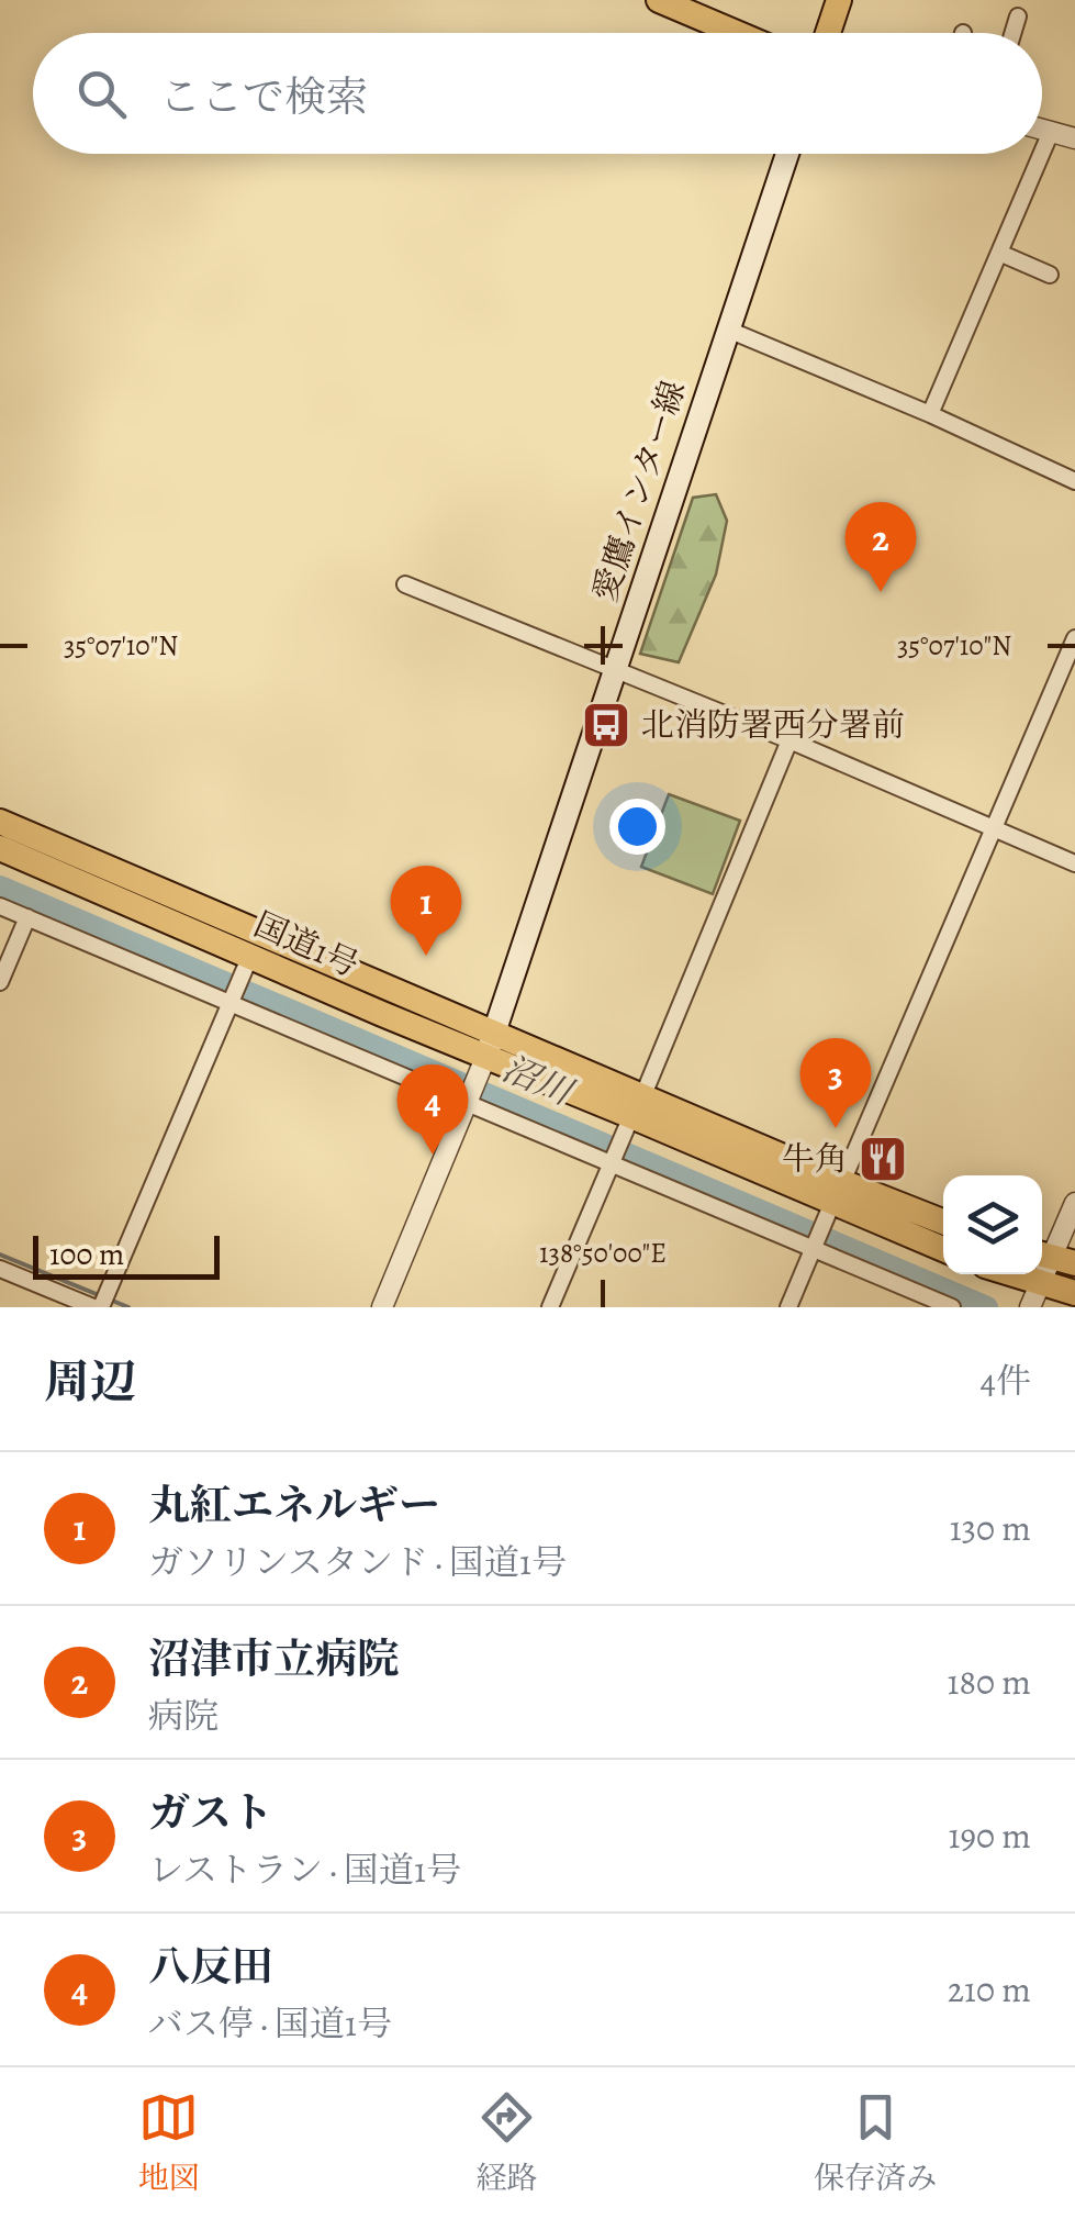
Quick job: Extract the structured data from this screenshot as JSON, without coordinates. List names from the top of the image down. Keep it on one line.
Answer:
{"streets":{"main road":["愛鷹インター線","国道1号"]},"crossings":[["愛鷹インター線","国道1号"]],"water":["沼川"],"places":{"bus stop":["北消防署西分署前"],"restaurant":["牛角"]},"scale_bar":"100 m","page":{"search":"ここで検索","pins":["2","1","3","4"],"scale":"100 m","heading":["周辺","4件"],"list":[{"mark":"1","name":"丸紅エネルギー","note":"ガソリンスタンド · 国道1号","value":"130 m"},{"mark":"2","name":"沼津市立病院","note":"病院","value":"180 m"},{"mark":"3","name":"ガスト","note":"レストラン · 国道1号","value":"190 m"},{"mark":"4","name":"八反田","note":"バス停 · 国道1号","value":"210 m"}],"nav":["地図","経路","保存済み"]},"coordinates":["35°07'10\"N","138°50'00\"E"]}
